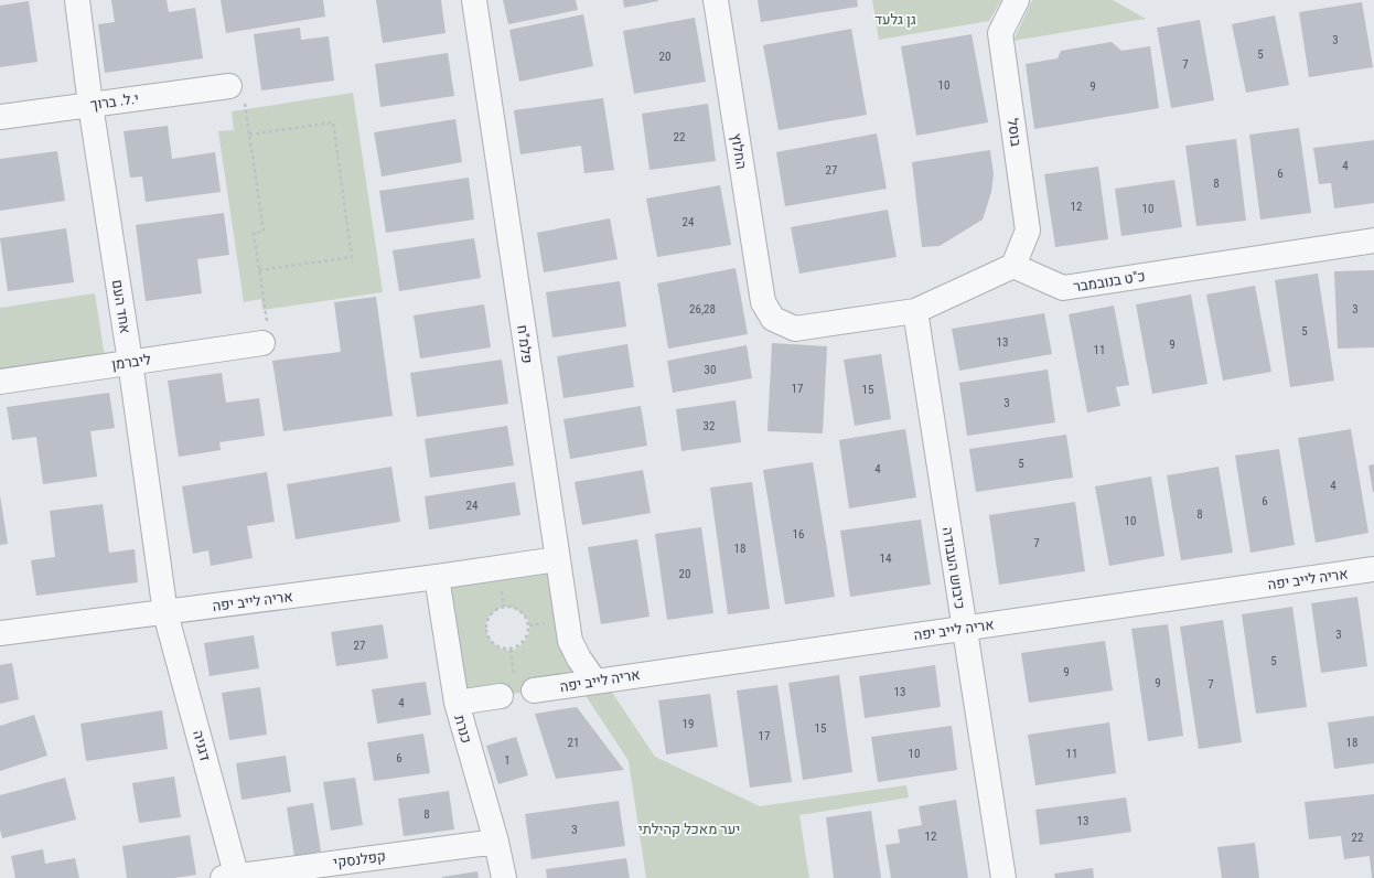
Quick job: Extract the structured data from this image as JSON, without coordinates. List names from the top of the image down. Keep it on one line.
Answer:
{"streets":{"street":["י.ל. ברוך","בוסל","החלוץ","כ\"ט בנובמבר","אחד העם","פלמ\"ח","ליברמן","כיבוש העבודה","אריה לייב יפה","כנרת","דגניה","קפלנסקי"]},"crossings":[["י.ל. ברוך","אחד העם"],["בוסל","כ\"ט בנובמבר"],["החלוץ","כיבוש העבודה"],["אחד העם","ליברמן"],["אחד העם","אריה לייב יפה"],["אחד העם","דגניה"],["פלמ\"ח","אריה לייב יפה"],["כיבוש העבודה","אריה לייב יפה"],["אריה לייב יפה","כנרת"],["אריה לייב יפה","דגניה"],["כנרת","קפלנסקי"],["דגניה","קפלנסקי"]],"parks":["גן גלעד","יער מאכל קהילתי"],"house_numbers":["3","5","20","7","10","9","22","4","27","6","8","12","10","24","26,28","3","5","13","9","11","30","17","15","3","32","5","4","4","6","24","8","10","16","7","18","14","20","3","27","5","9","9","7","13","4","19","15","17","21","18","10","11","6","1","8","13","3","12","22"]}
